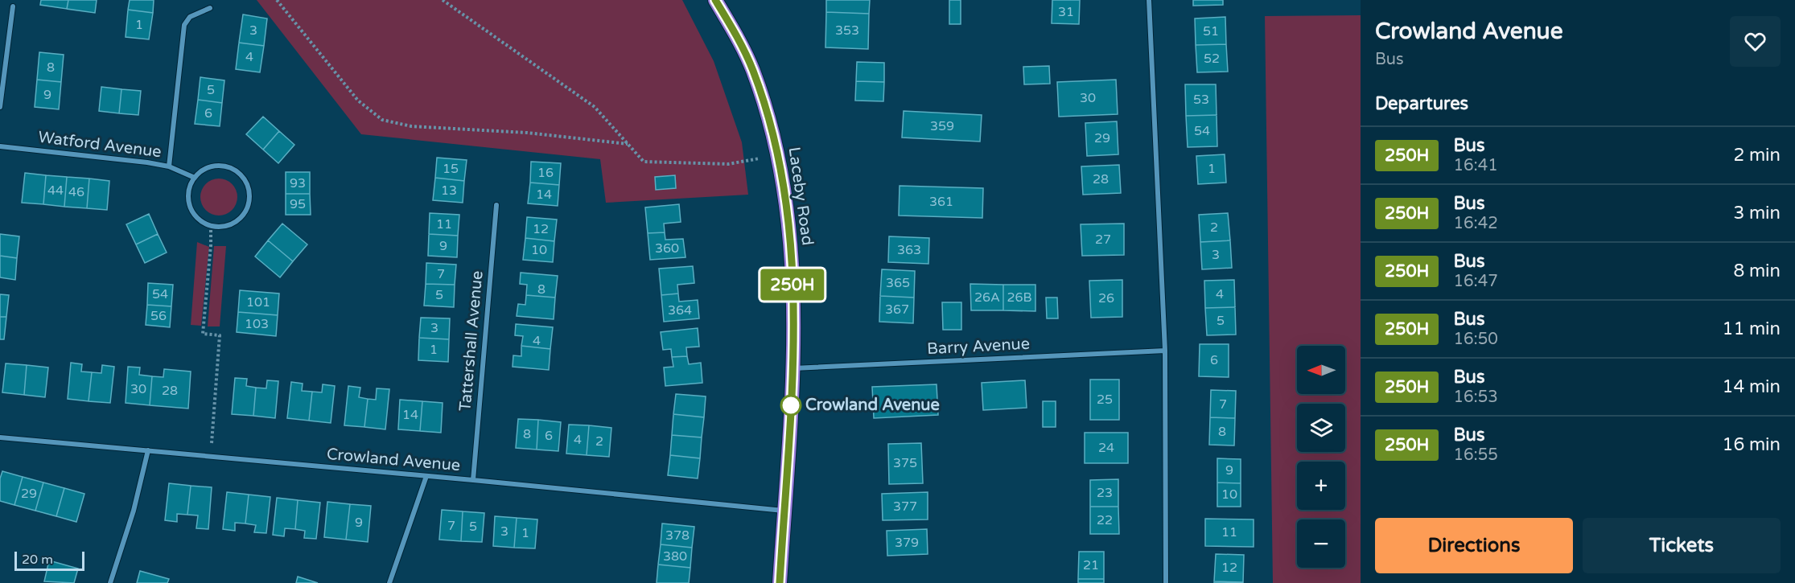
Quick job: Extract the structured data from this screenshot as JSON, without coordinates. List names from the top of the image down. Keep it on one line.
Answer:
{"streets":{"highway":["Laceby Road"],"street":["Watford Avenue","Tattershall Avenue","Barry Avenue","Crowland Avenue"]},"crossings":[["Laceby Road","Barry Avenue"],["Laceby Road","Crowland Avenue"],["Tattershall Avenue","Crowland Avenue"]],"places":["Crowland Avenue"],"lines":["bus line 250H"],"house_numbers":["31","1","3","353","51","4","52","8","5","9","30","53","6","359","54","29","15","1","16","28","93","44","13","46","14","361","95","11","2","12","27","9","360","10","363","3","7","365","8","54","4","5","26A","26B","26","101","367","364","56","5","103","3","4","1","6","30","28","25","7","14","8","8","6","4","2","24","375","9","23","29","10","377","22","9","7","5","3","11","1","378","379","380","21","12"],"scale_bar":"20 m","north":"left","page":{"on_map":"250H","heading":[["Crowland Avenue","Bus"],"Departures"],"list":[{"mark":"250H","name":"Bus","note":"16:41","value":"2 min"},{"mark":"250H","name":"Bus","note":"16:42","value":"3 min"},{"mark":"250H","name":"Bus","note":"16:47","value":"8 min"},{"mark":"250H","name":"Bus","note":"16:50","value":"11 min"},{"mark":"250H","name":"Bus","note":"16:53","value":"14 min"},{"mark":"250H","name":"Bus","note":"16:55","value":"16 min"}],"map_buttons":["+","−"],"buttons":["Directions","Tickets"],"scale":"20 m"}}
